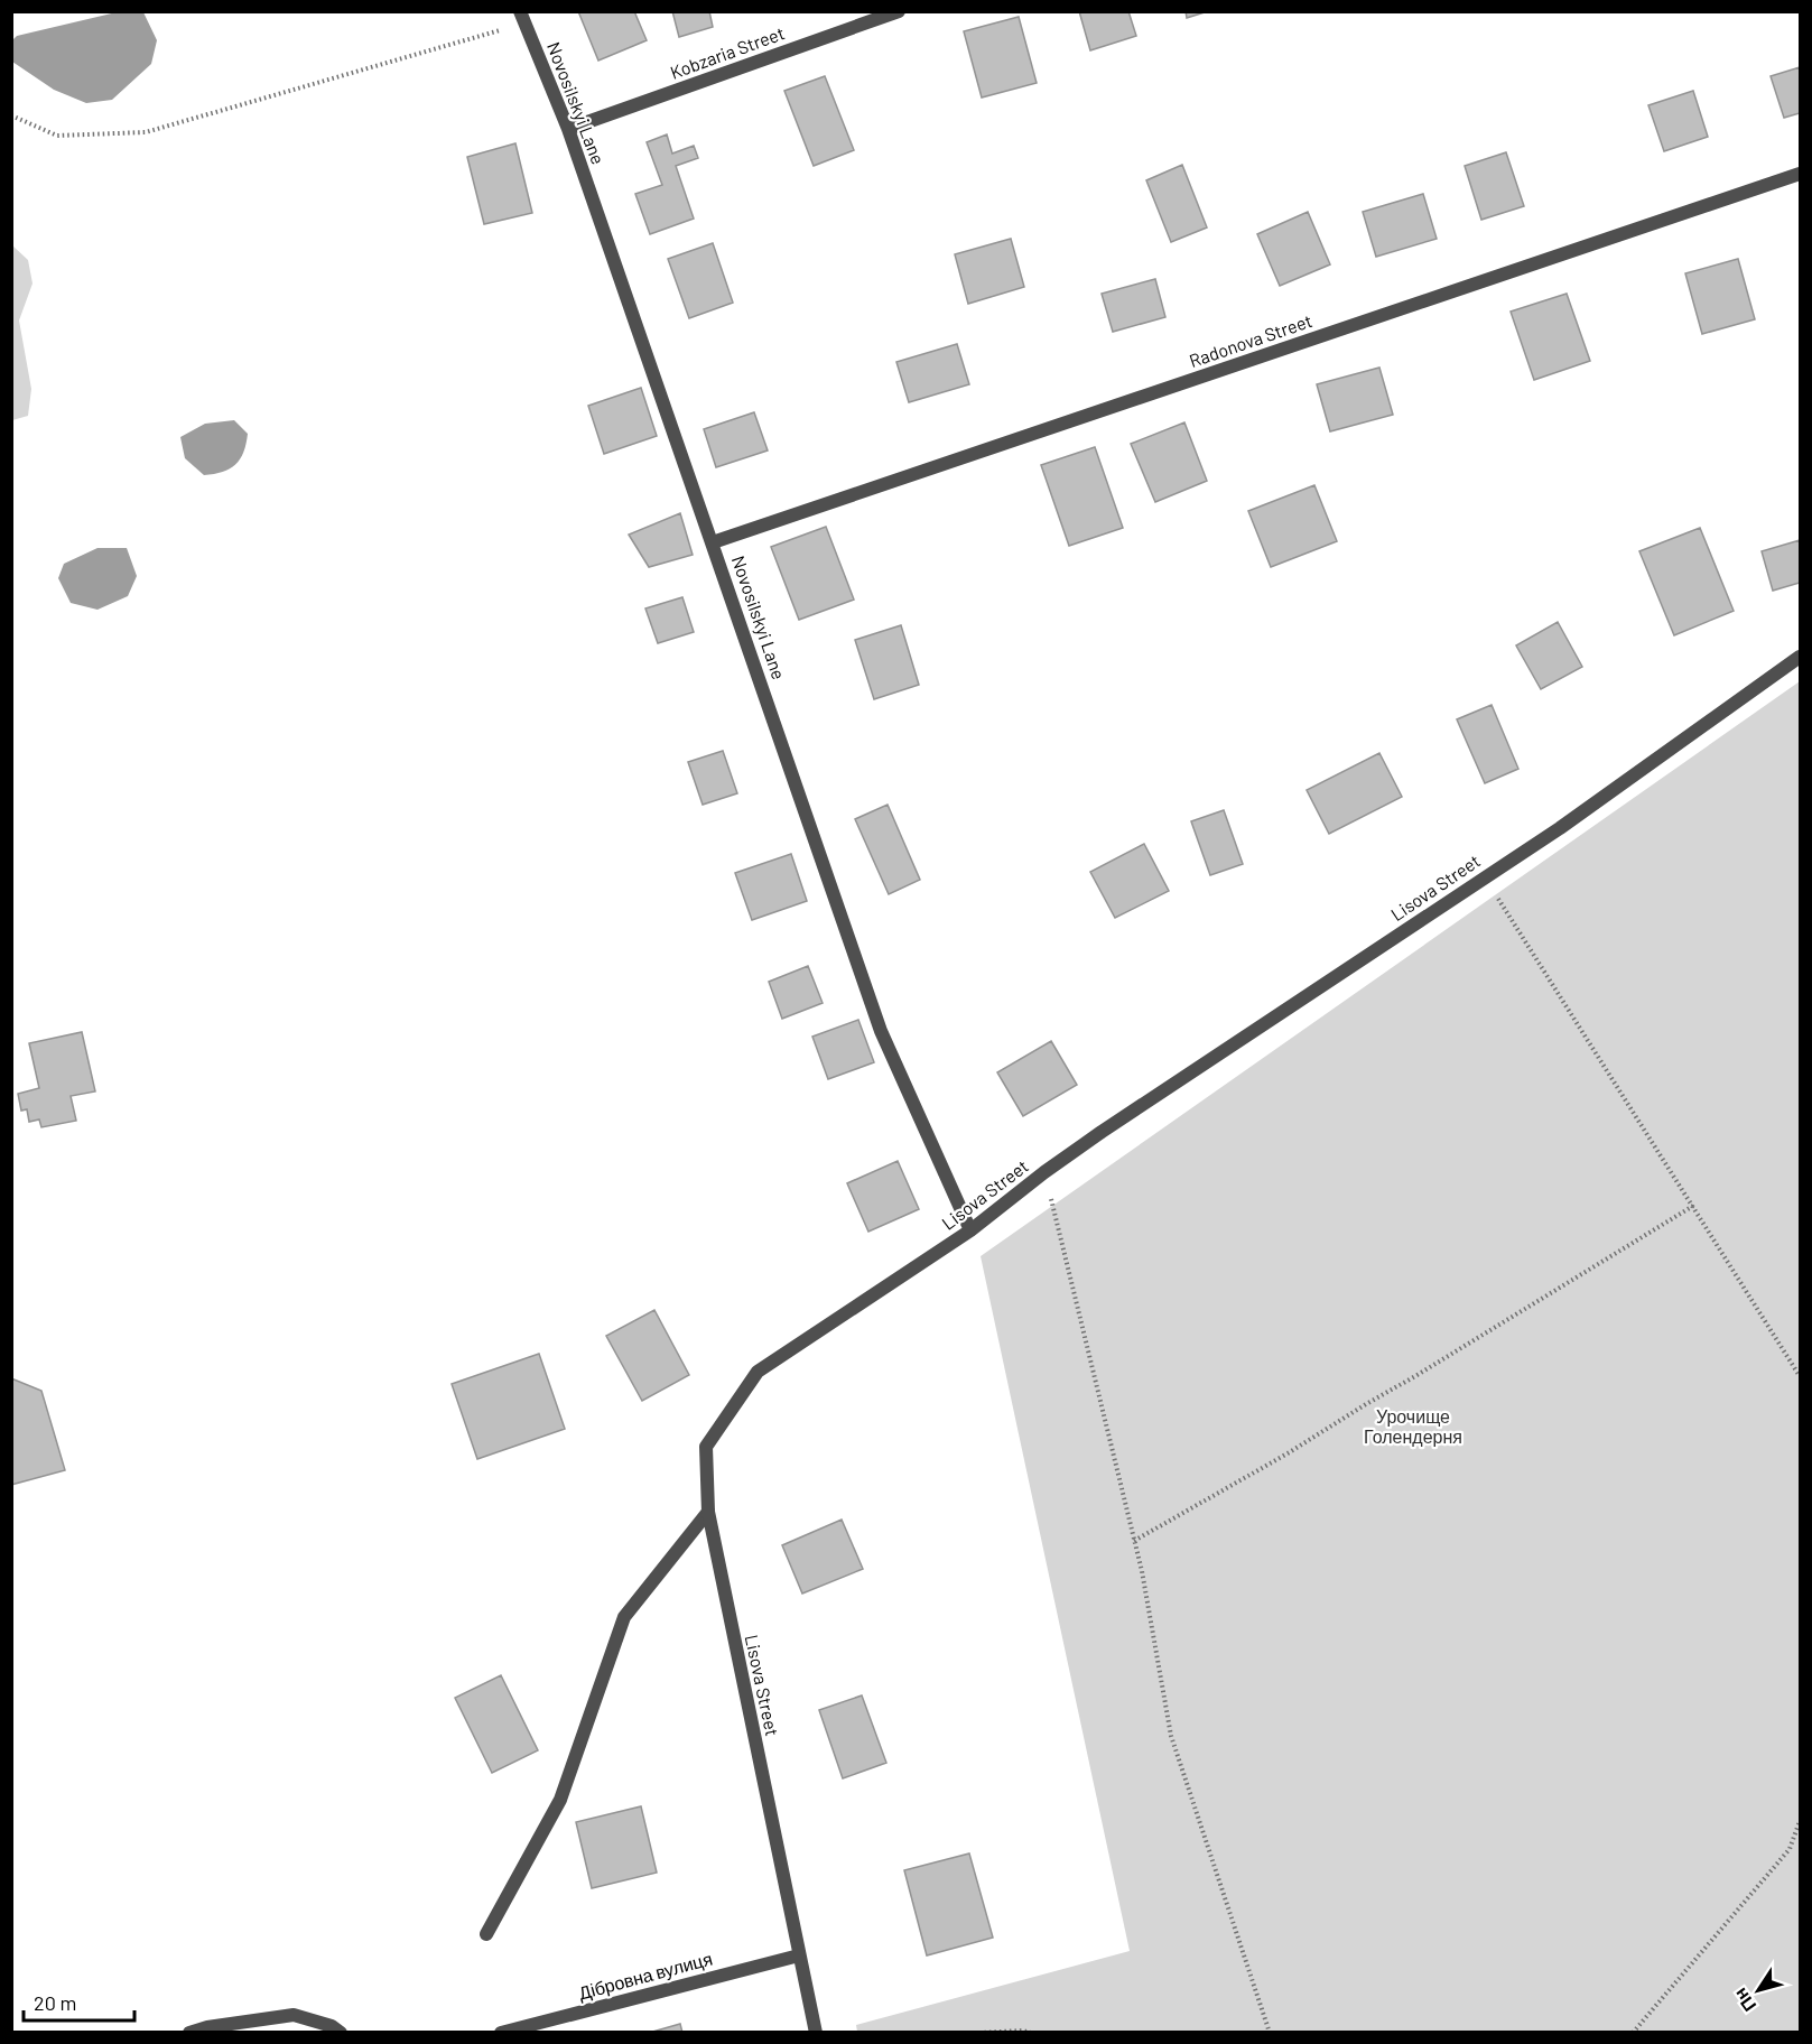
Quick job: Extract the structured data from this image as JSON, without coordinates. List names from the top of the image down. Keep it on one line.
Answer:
{"streets":{"street":["Kobzaria Street","Novosilskyi Lane","Radonova Street","Lisova Street","Дібровна вулиця"]},"crossings":[["Kobzaria Street","Novosilskyi Lane"],["Novosilskyi Lane","Radonova Street"],["Novosilskyi Lane","Lisova Street"],["Lisova Street","Дібровна вулиця"]],"parks":["Урочище Голендерня"],"scale_bar":"20 m","north":"bottom left"}
